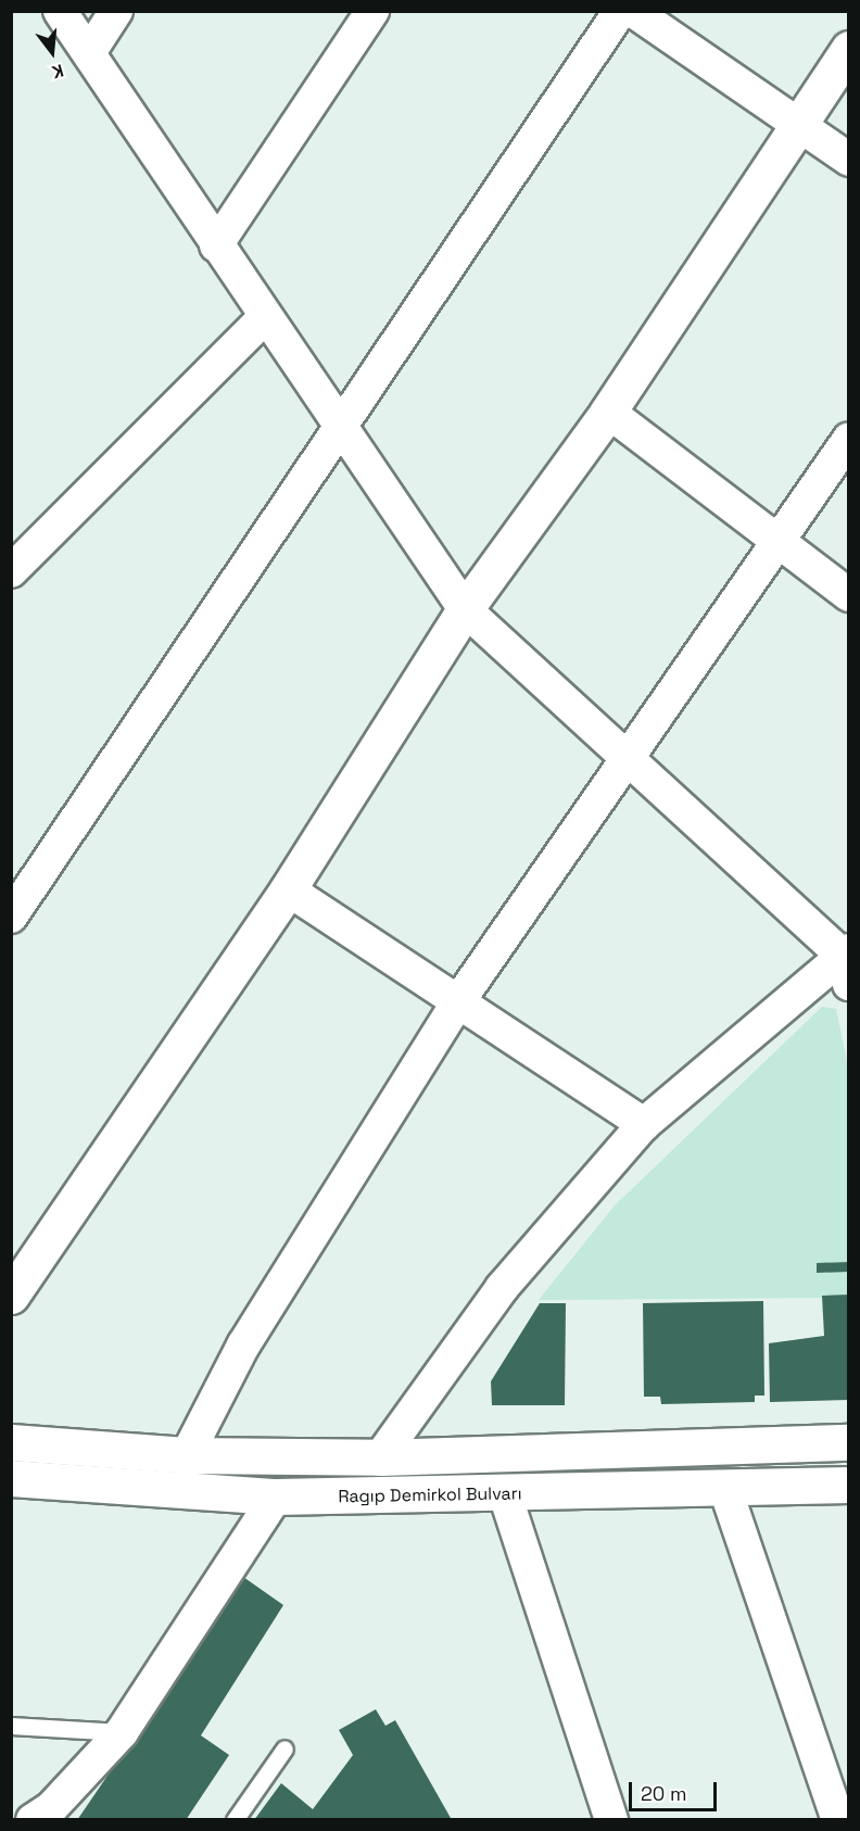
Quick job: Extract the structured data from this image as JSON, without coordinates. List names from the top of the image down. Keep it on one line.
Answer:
{"streets":{"main road":["Ragıp Demirkol Bulvarı"]},"scale_bar":"20 m","north":"bottom"}
